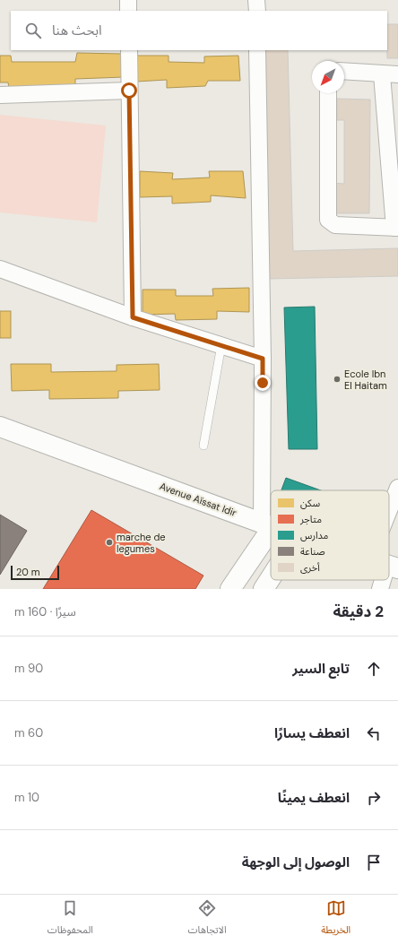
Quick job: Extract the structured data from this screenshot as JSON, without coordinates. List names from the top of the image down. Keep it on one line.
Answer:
{"streets":{"main road":["Avenue Aïssat Idir"]},"places":["Ecole Ibn El Haitam","marche de legumes"],"legend":["سكن","متاجر","مدارس","صناعة","أخرى"],"scale_bar":"20 m","north":"bottom left","page":{"search":"ابحث هنا","scale":"20 m","heading":["2 دقيقة","سيرًا · 160 m"],"list":[["تابع السير","90 m"],["انعطف يسارًا","60 m"],["انعطف يمينًا","10 m"],"الوصول إلى الوجهة"],"nav":["الخريطة","الاتجاهات","المحفوظات"]}}
